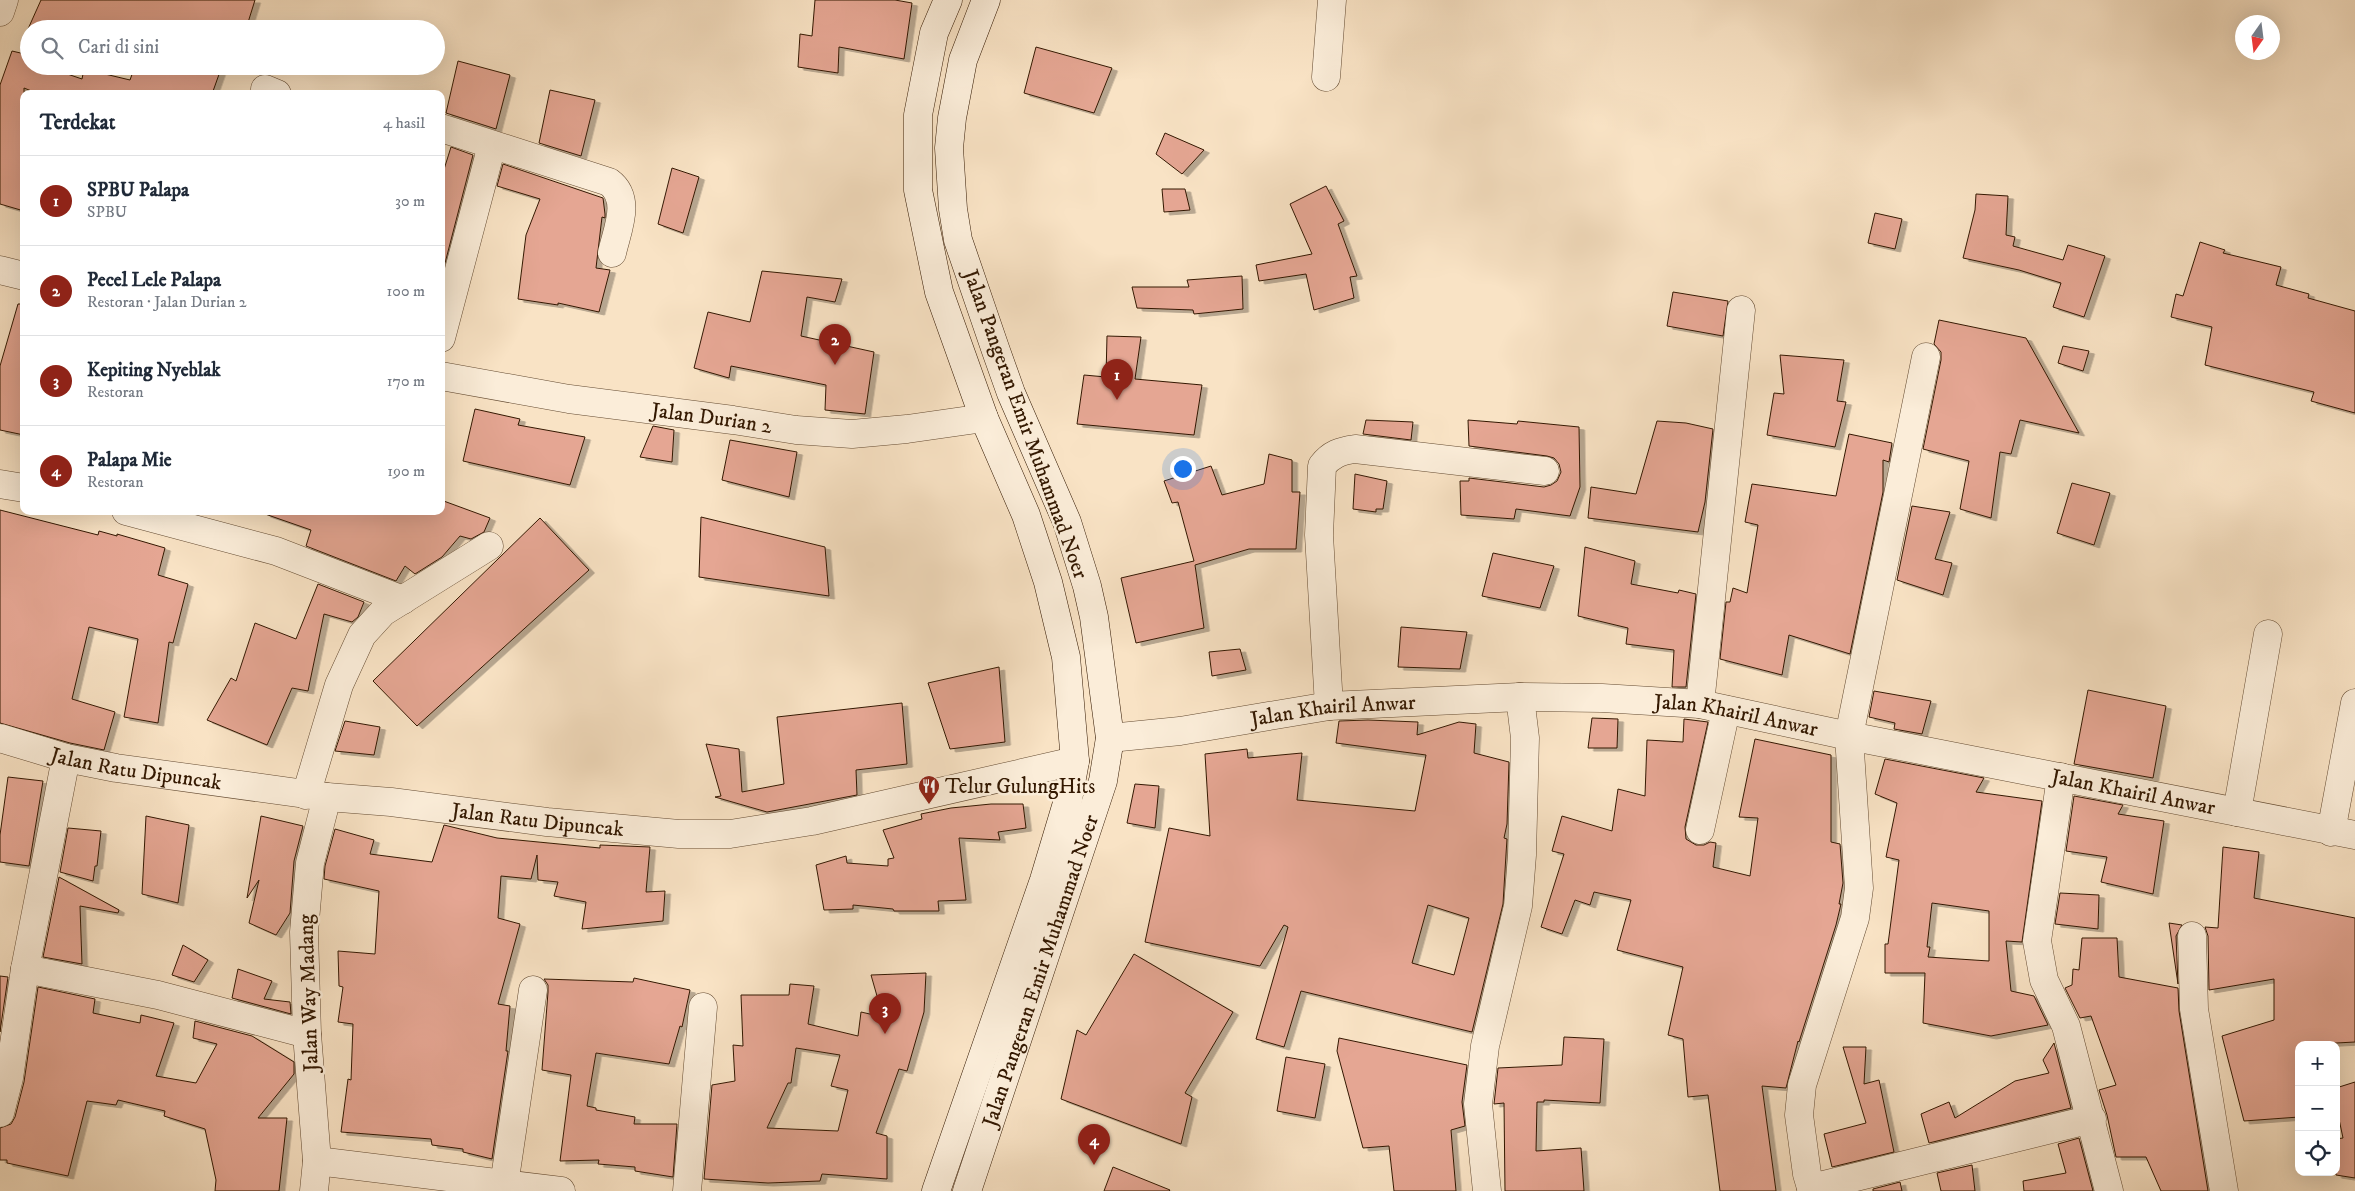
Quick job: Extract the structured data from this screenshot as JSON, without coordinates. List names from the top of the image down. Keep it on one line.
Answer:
{"streets":{"street":["Jalan Durian 2","Jalan Pangeran Emir Muhammad Noer","Jalan Khairil Anwar","Jalan Ratu Dipuncak","Jalan Way Madang"]},"crossings":[["Jalan Durian 2","Jalan Pangeran Emir Muhammad Noer"],["Jalan Pangeran Emir Muhammad Noer","Jalan Khairil Anwar"],["Jalan Pangeran Emir Muhammad Noer","Jalan Ratu Dipuncak"],["Jalan Ratu Dipuncak","Jalan Way Madang"]],"places":{"restaurant":["Telur GulungHits"]},"north":"bottom","page":{"search":"Cari di sini","heading":["Terdekat","4 hasil"],"list":[{"mark":"1","name":"SPBU Palapa","note":"SPBU","value":"30 m"},{"mark":"2","name":"Pecel Lele Palapa","note":"Restoran · Jalan Durian 2","value":"100 m"},{"mark":"3","name":"Kepiting Nyeblak","note":"Restoran","value":"170 m"},{"mark":"4","name":"Palapa Mie","note":"Restoran","value":"190 m"}],"pins":["2","1","3","4"],"map_buttons":["+","−"]}}
